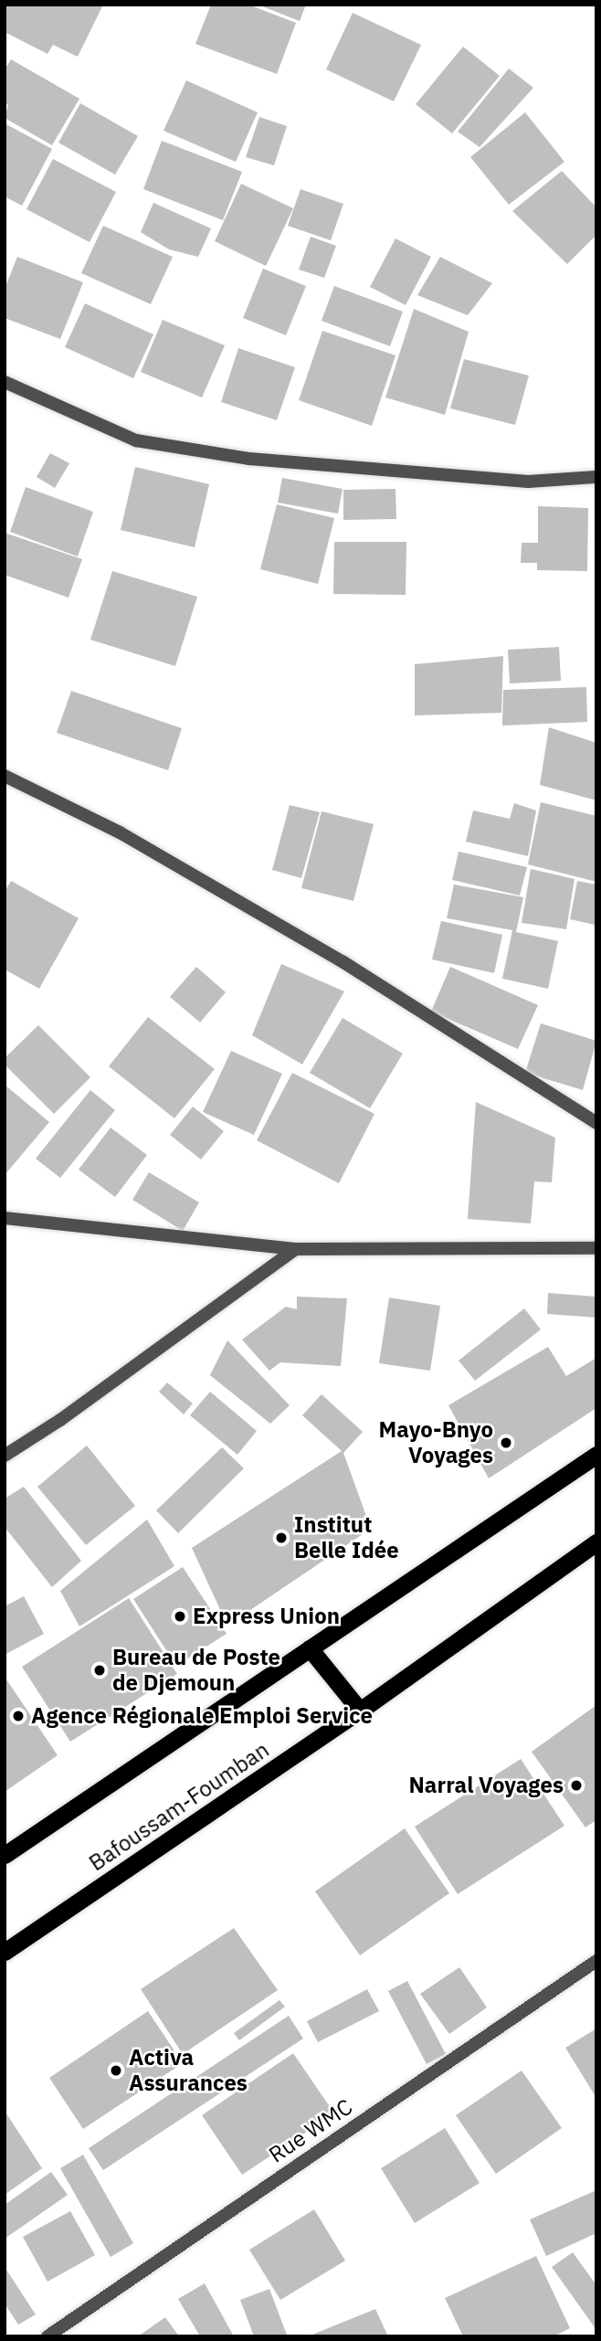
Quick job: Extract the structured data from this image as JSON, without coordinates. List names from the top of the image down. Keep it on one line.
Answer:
{"streets":{"highway":["Bafoussam-Foumban"],"street":["Rue WMC"]},"places":["Mayo-Bnyo Voyages","Institut Belle Idée","Express Union","Bureau de Poste de Djemoun","Agence Régionale Emploi Service","Narral Voyages","Activa Assurances"]}
